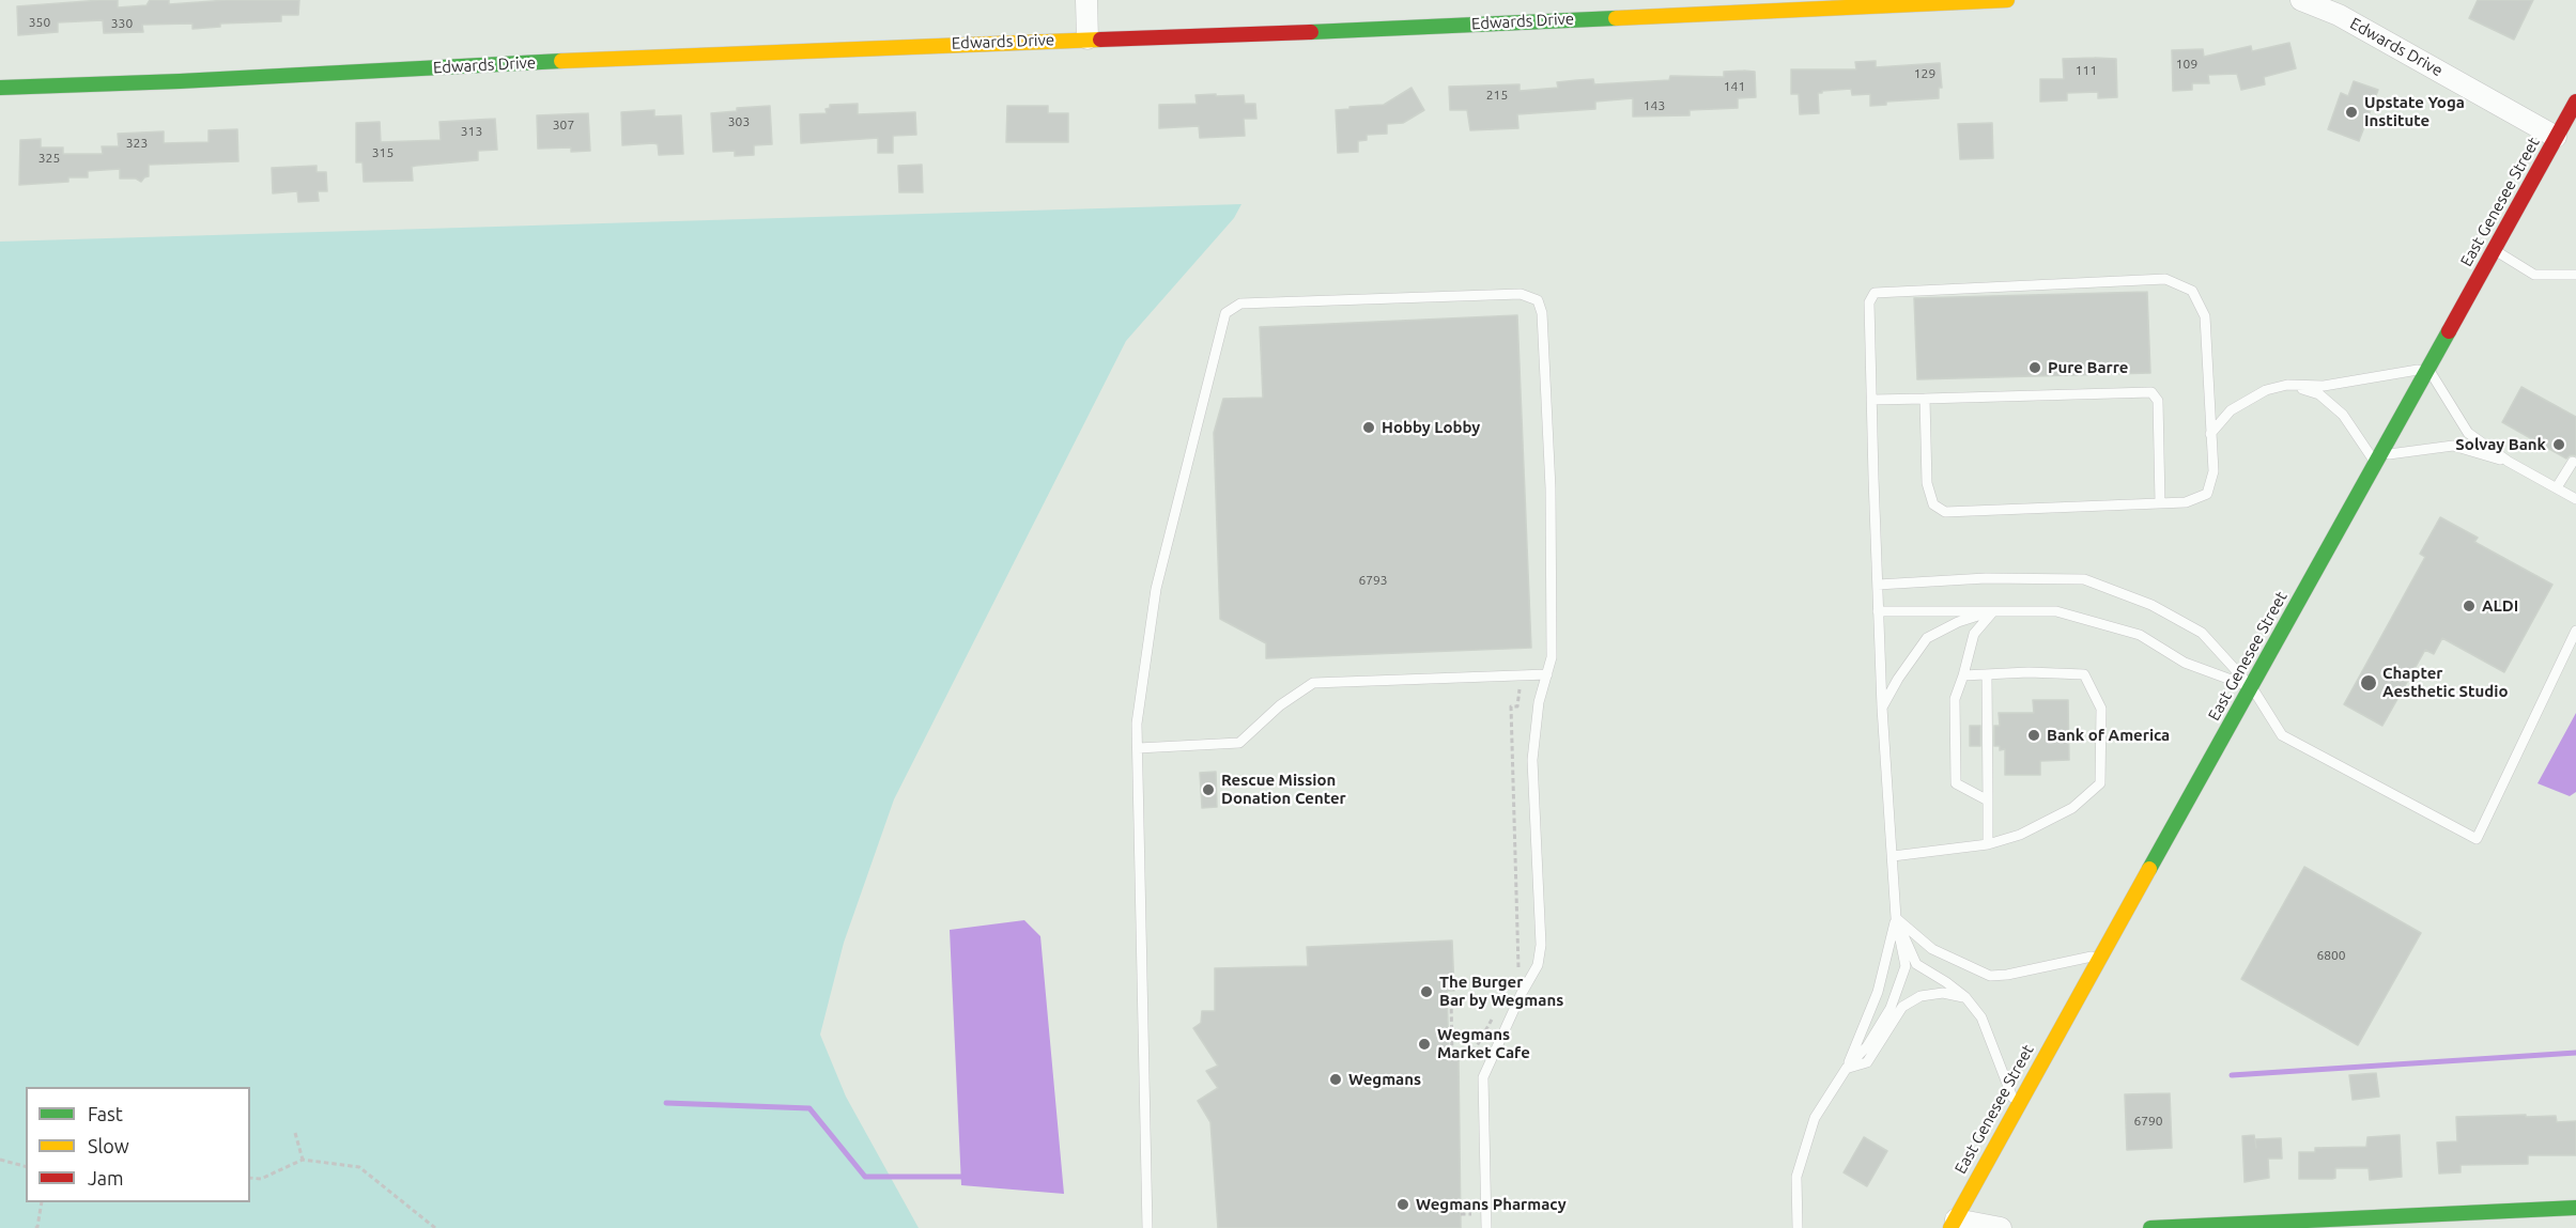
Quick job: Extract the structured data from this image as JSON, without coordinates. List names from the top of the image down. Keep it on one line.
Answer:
{"streets":{"main road":["Edwards Drive","East Genesee Street"]},"crossings":[["Edwards Drive","East Genesee Street"]],"places":["Upstate Yoga Institute","Pure Barre","Hobby Lobby","Solvay Bank","ALDI","Chapter Aesthetic Studio","Bank of America","Rescue Mission Donation Center","The Burger Bar by Wegmans","Wegmans Market Cafe","Wegmans","Wegmans Pharmacy"],"house_numbers":["350","330","109","111","129","141","215","143","303","307","313","323","315","325","6793","6800","6790"],"legend":["Fast","Slow","Jam"]}
